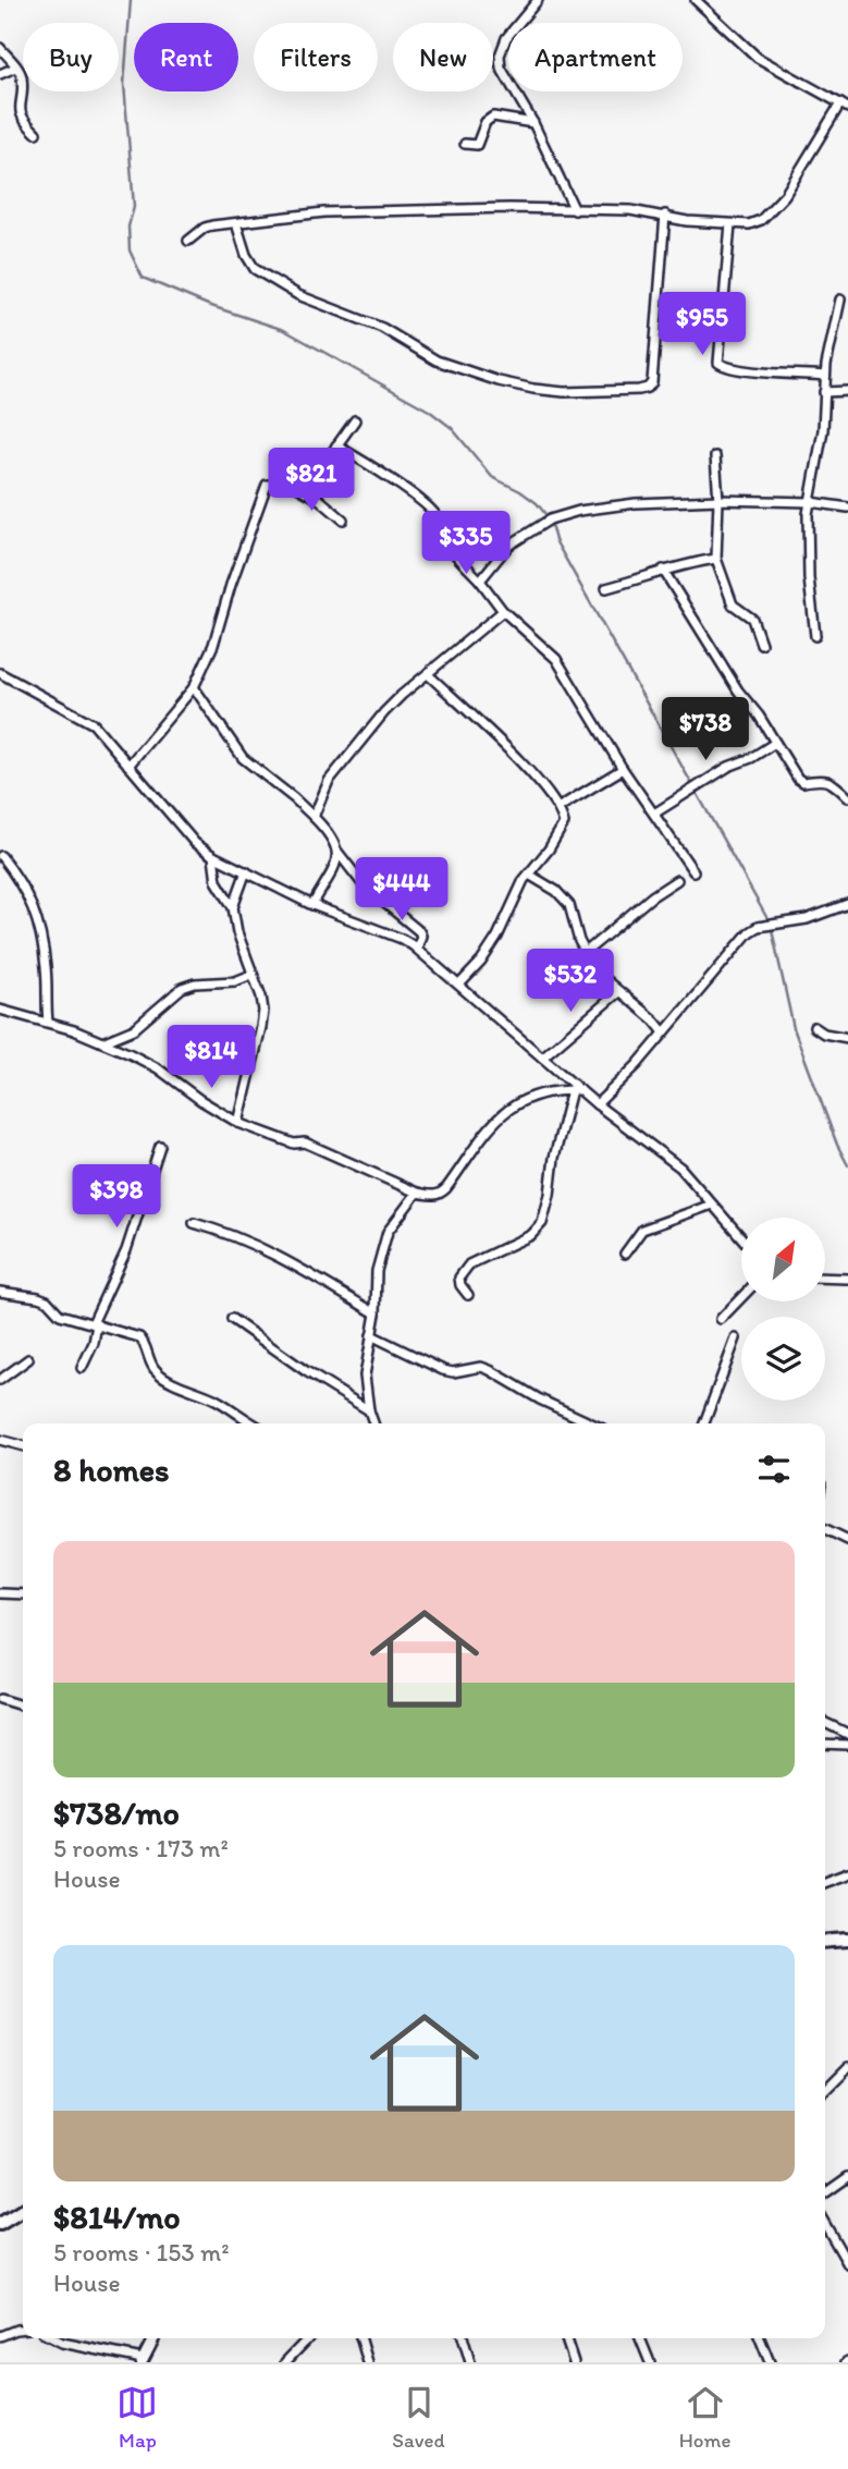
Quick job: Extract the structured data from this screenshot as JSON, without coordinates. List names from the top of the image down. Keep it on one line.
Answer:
{"north":"top right","page":{"chip":["Buy","Rent","Filters","New","Apartment"],"price":["$955","$821","$335","$738","$444","$532","$814","$398"],"heading":"8 homes","list":[{"name":"$738/mo","note":"5 rooms · 173 m² · House"},{"name":"$814/mo","note":"5 rooms · 153 m² · House"}],"tabs":["Map","Saved","Home"]}}
